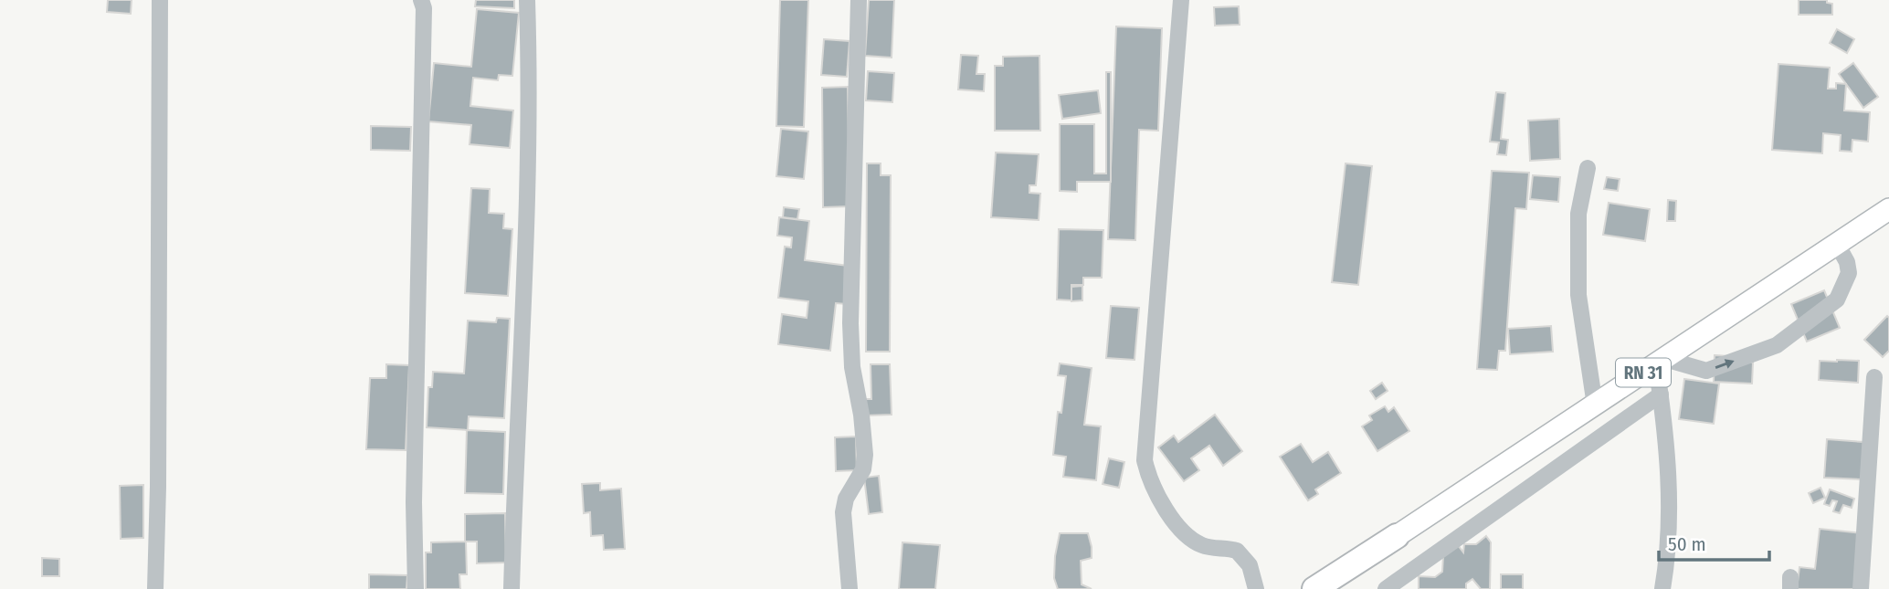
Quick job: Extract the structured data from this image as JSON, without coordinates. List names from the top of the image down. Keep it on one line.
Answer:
{"streets":{"highway":["RN 31"]},"scale_bar":"50 m"}
